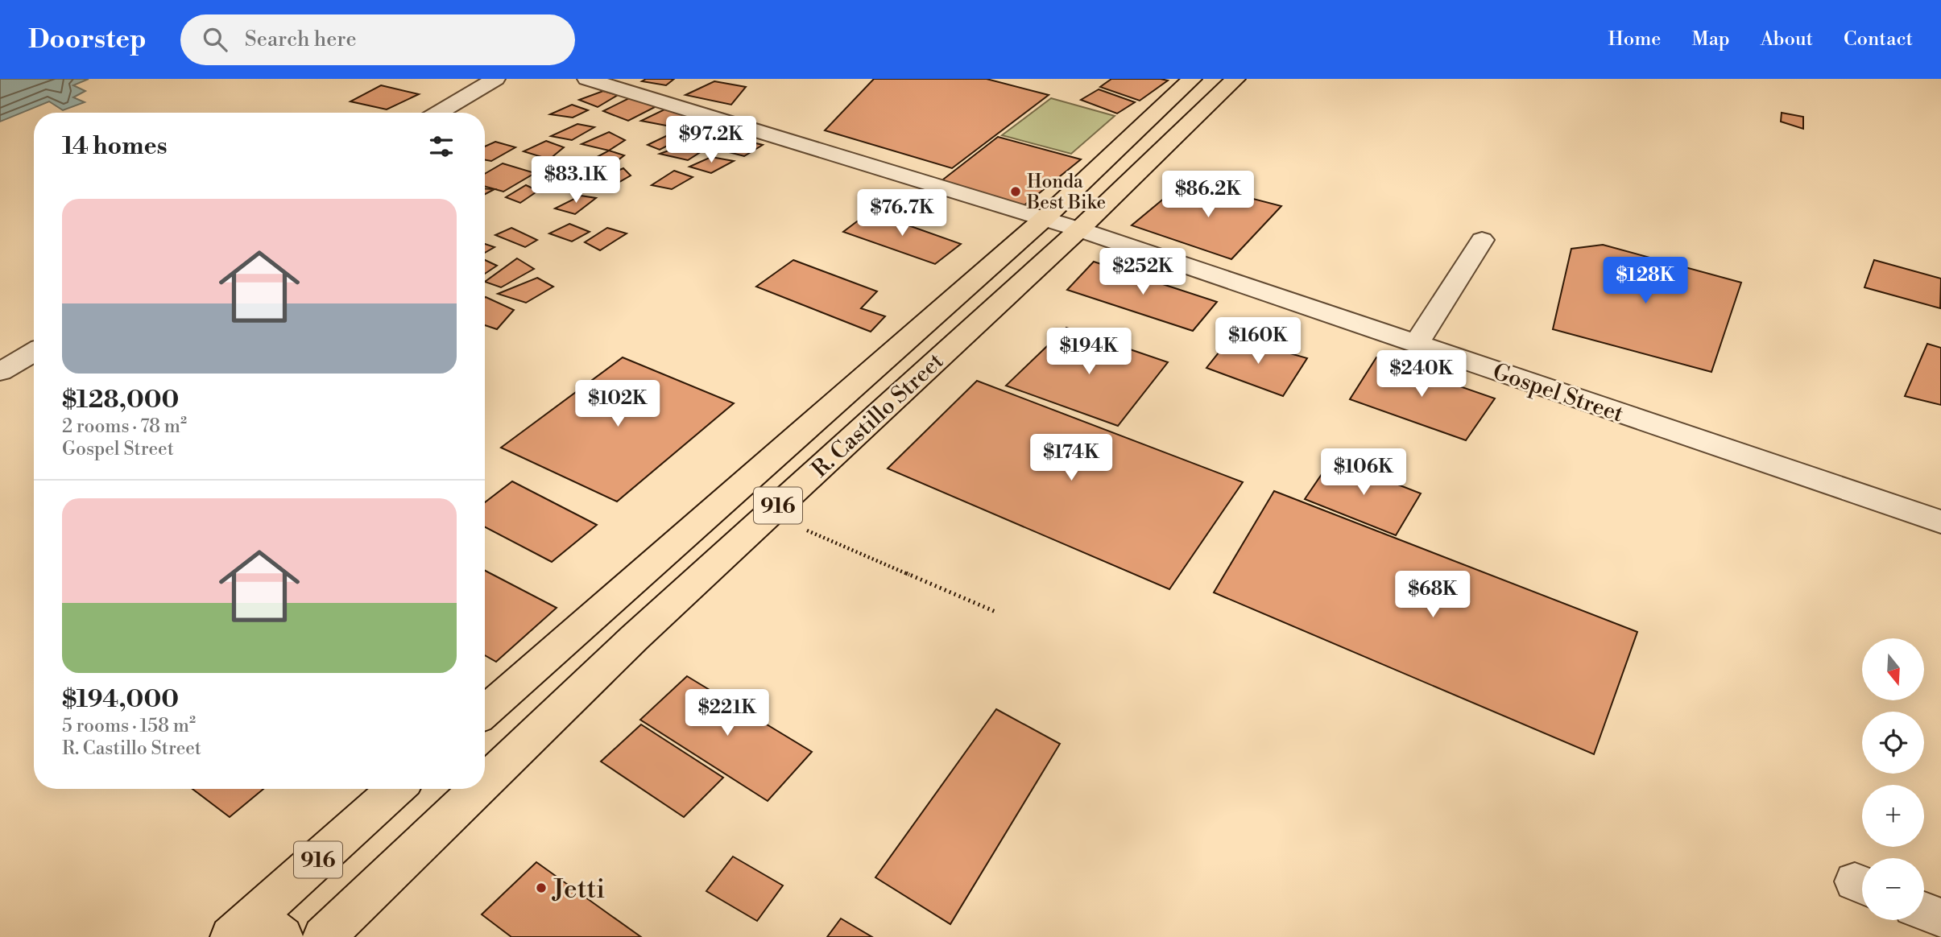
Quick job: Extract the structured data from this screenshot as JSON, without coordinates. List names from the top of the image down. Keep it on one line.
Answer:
{"streets":{"main road":["R. Castillo Street","916"],"street":["Gospel Street"]},"crossings":[["Gospel Street","R. Castillo Street"]],"places":["Honda Best Bike","Jetti"],"north":"bottom","page":{"header":"Doorstep","search":"Search here","nav":["Home","Map","About","Contact"],"heading":"14 homes","price":["$97.2K","$83.1K","$86.2K","$76.7K","$252K","$128K","$160K","$194K","$240K","$102K","$174K","$106K","$68K","$221K"],"list":[{"name":"$128,000","note":"2 rooms · 78 m² · Gospel Street"},{"name":"$194,000","note":"5 rooms · 158 m² · R. Castillo Street"}],"map_buttons":["+","−"]}}
